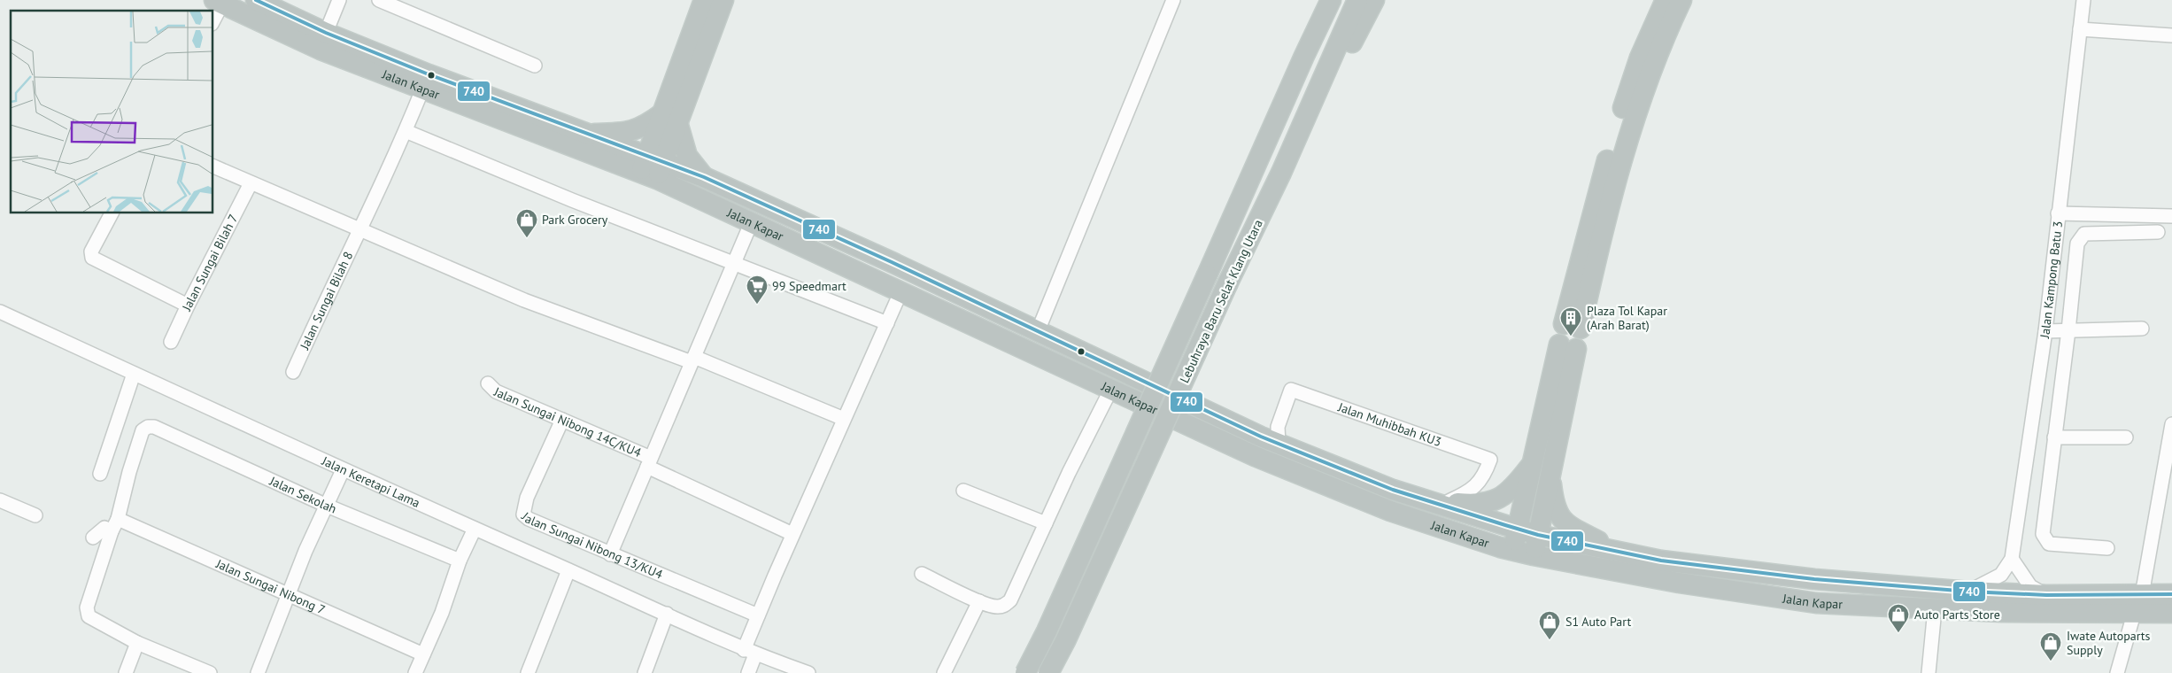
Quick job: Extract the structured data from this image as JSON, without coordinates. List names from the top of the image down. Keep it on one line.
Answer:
{"streets":{"highway":["Jalan Kapar","Lebuhraya Baru Selat Klang Utara"],"street":["Jalan Sungai Bilah 7","Jalan Kampong Batu 3","Jalan Sungai Bilah 8","Jalan Sungai Nibong 14C/KU4","Jalan Muhibbah KU3","Jalan Keretapi Lama","Jalan Sekolah","Jalan Sungai Nibong 13/KU4","Jalan Sungai Nibong 7"]},"crossings":[["Jalan Kapar","Jalan Sungai Bilah 8"],["Jalan Kapar","Jalan Muhibbah KU3"],["Jalan Sungai Nibong 14C/KU4","Jalan Sungai Nibong 13/KU4"],["Jalan Sekolah","Jalan Sungai Nibong 7"]],"places":{"shop":["Park Grocery","Auto Parts Store","S1 Auto Part","Iwate Autoparts Supply"],"supermarket":["99 Speedmart"],"building":["Plaza Tol Kapar (Arah Barat)"]},"lines":["transit line 740"]}
